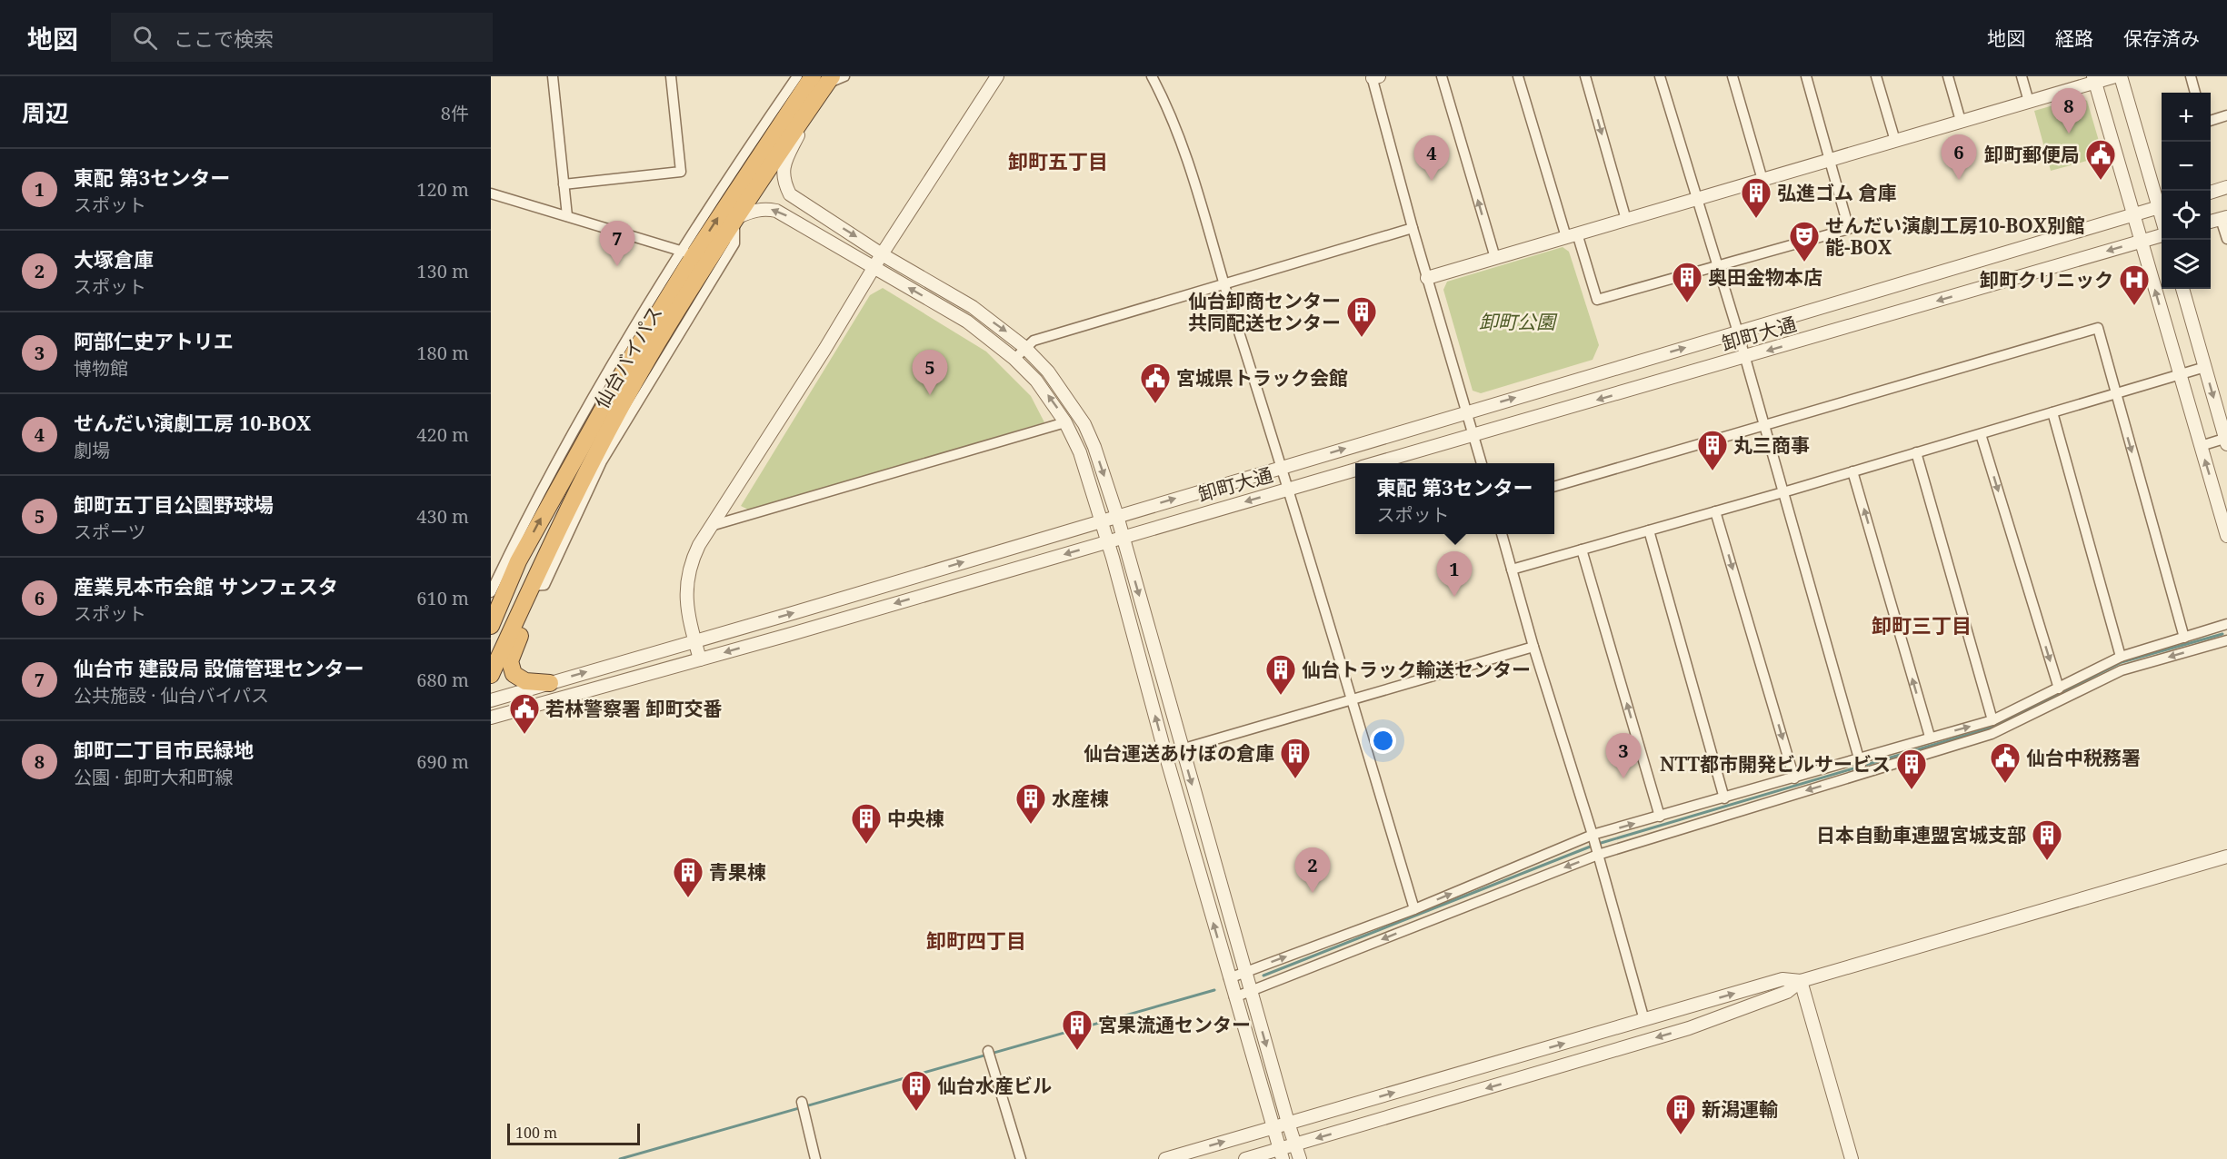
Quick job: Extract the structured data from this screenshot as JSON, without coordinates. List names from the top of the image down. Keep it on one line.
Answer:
{"streets":{"highway":["仙台バイパス"],"street":["卸町大通"]},"districts":["卸町五丁目","卸町三丁目","卸町四丁目"],"parks":["卸町公園"],"places":{"public building":["卸町郵便局","宮城県トラック会館","若林警察署 卸町交番","仙台中税務署"],"building":["弘進ゴム 倉庫","奥田金物本店","仙台卸商センター 共同配送センター","丸三商事","仙台トラック輸送センター","仙台運送あけぼの倉庫","NTT都市開発ビルサービス","水産棟","中央棟","日本自動車連盟宮城支部","青果棟","宮果流通センター","仙台水産ビル","新潟運輸"],"theatre":["せんだい演劇工房10-BOX別館 能-BOX"],"hospital":["卸町クリニック"]},"scale_bar":"100 m","page":{"header":"地図","search":"ここで検索","nav":["地図","経路","保存済み"],"heading":["周辺","8件"],"pins":["8","6","4","7","5","1","3","2"],"map_buttons":["+","−"],"list":[{"mark":"1","name":"東配 第3センター","note":"スポット","value":"120 m"},{"mark":"2","name":"大塚倉庫","note":"スポット","value":"130 m"},{"mark":"3","name":"阿部仁史アトリエ","note":"博物館","value":"180 m"},{"mark":"4","name":"せんだい演劇工房 10-BOX","note":"劇場","value":"420 m"},{"mark":"5","name":"卸町五丁目公園野球場","note":"スポーツ","value":"430 m"},{"mark":"6","name":"産業見本市会館 サンフェスタ","note":"スポット","value":"610 m"},{"mark":"7","name":"仙台市 建設局 設備管理センター","note":"公共施設 · 仙台バイパス","value":"680 m"},{"mark":"8","name":"卸町二丁目市民緑地","note":"公園 · 卸町大和町線","value":"690 m"}],"popup":["東配 第3センター","スポット"],"scale":"100 m"}}
